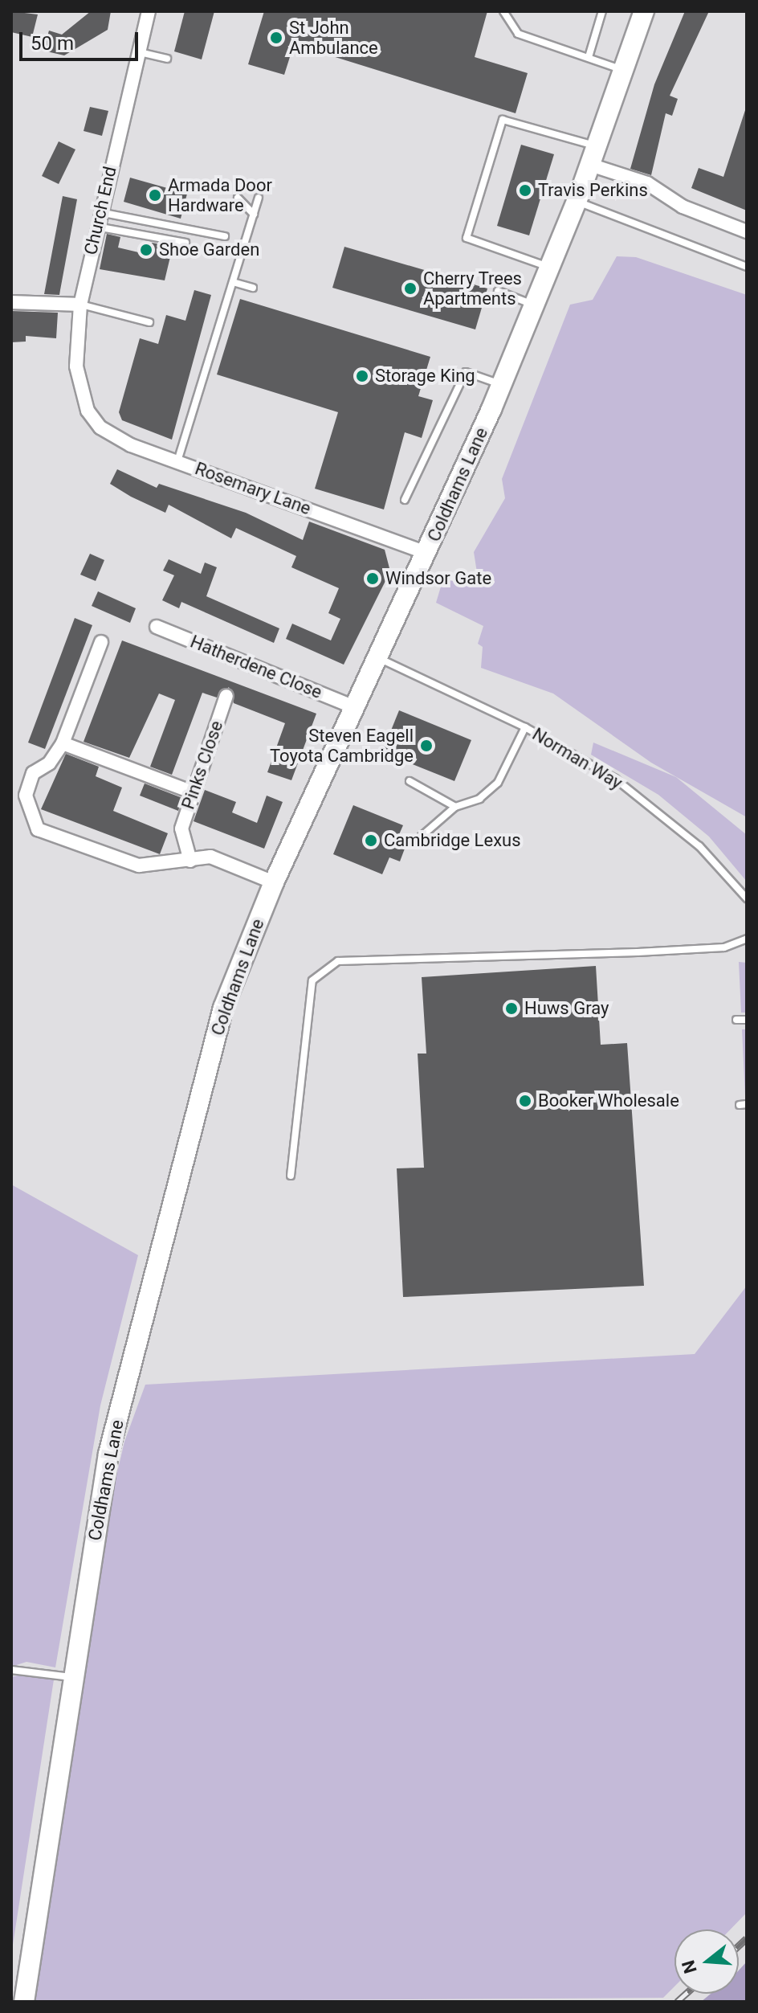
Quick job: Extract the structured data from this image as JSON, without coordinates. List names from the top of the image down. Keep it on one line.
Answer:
{"streets":{"street":["Church End","Coldhams Lane","Rosemary Lane","Hatherdene Close","Pinks Close"],"lane":["Norman Way"]},"crossings":[["Church End","Rosemary Lane"],["Coldhams Lane","Rosemary Lane"],["Coldhams Lane","Hatherdene Close"],["Coldhams Lane","Norman Way"]],"places":["St John Ambulance","Travis Perkins","Armada Door Hardware","Shoe Garden","Cherry Trees Apartments","Storage King","Windsor Gate","Steven Eagell Toyota Cambridge","Cambridge Lexus","Huws Gray","Booker Wholesale"],"scale_bar":"50 m","north":"left"}
